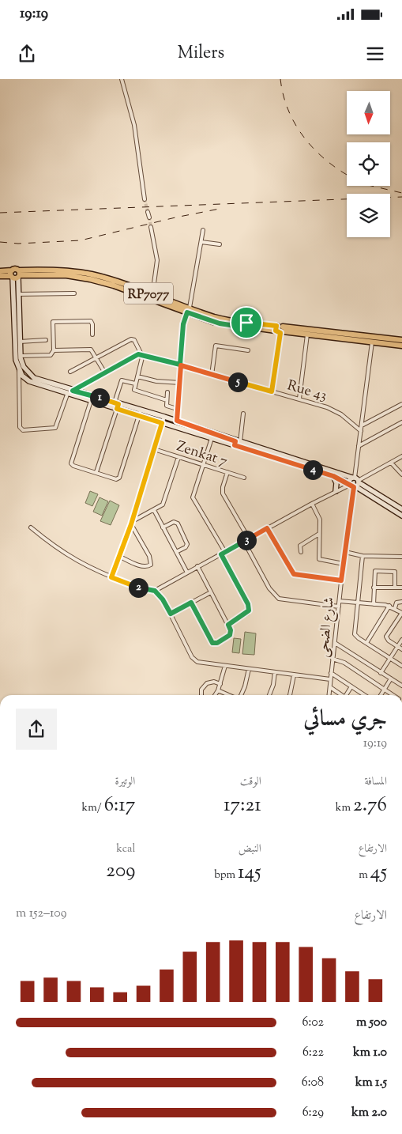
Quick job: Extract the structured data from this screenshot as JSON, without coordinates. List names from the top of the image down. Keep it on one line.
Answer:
{"streets":{"main road":["RP7077"],"street":["Rue 43","Zenkat 7","شارع الضحى"]},"crossings":[["RP7077","شارع الضحى"],["Rue 43","شارع الضحى"]],"north":"bottom","page":{"status":"19:19","header":"Milers","pins":["5","1","4","3","2"],"heading":["جري مسائي","19:19"],"stats":[["المسافة","2.76 km"],["الوقت","17:21"],["الوتيرة","6:17 /km"],["الارتفاع","45 m"],["النبض","145 bpm"],["kcal","209"]],"chart":["الارتفاع","109–152 m"],"list":[{"name":"500 m","note":"6:02"},{"name":"1.0 km","note":"6:22"},{"name":"1.5 km","note":"6:08"},{"name":"2.0 km","note":"6:29"}]}}
